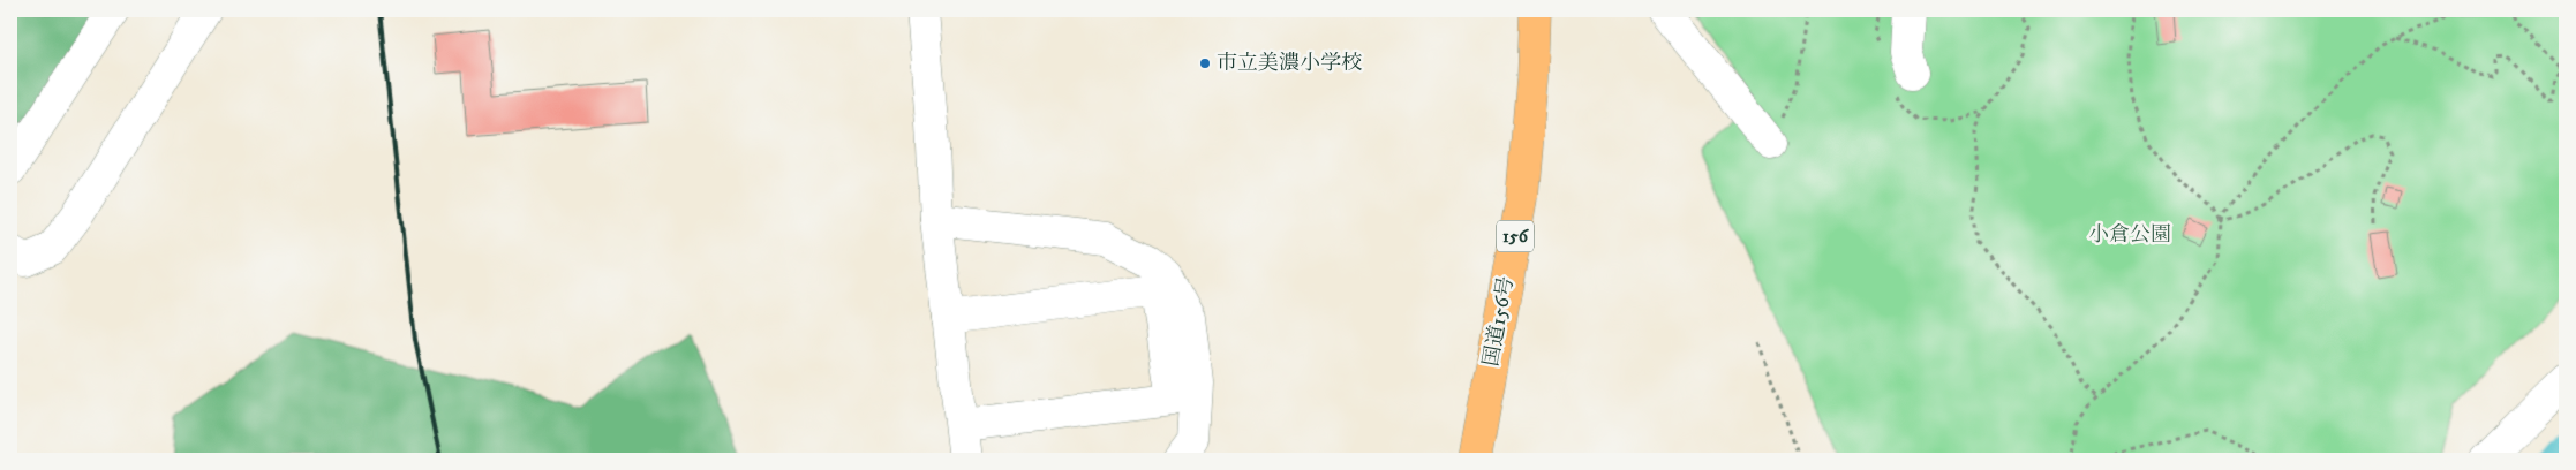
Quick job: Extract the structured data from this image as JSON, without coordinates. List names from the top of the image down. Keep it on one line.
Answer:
{"streets":{"highway":["156","国道156号"]},"parks":["小倉公園"],"places":["市立美濃小学校"]}
